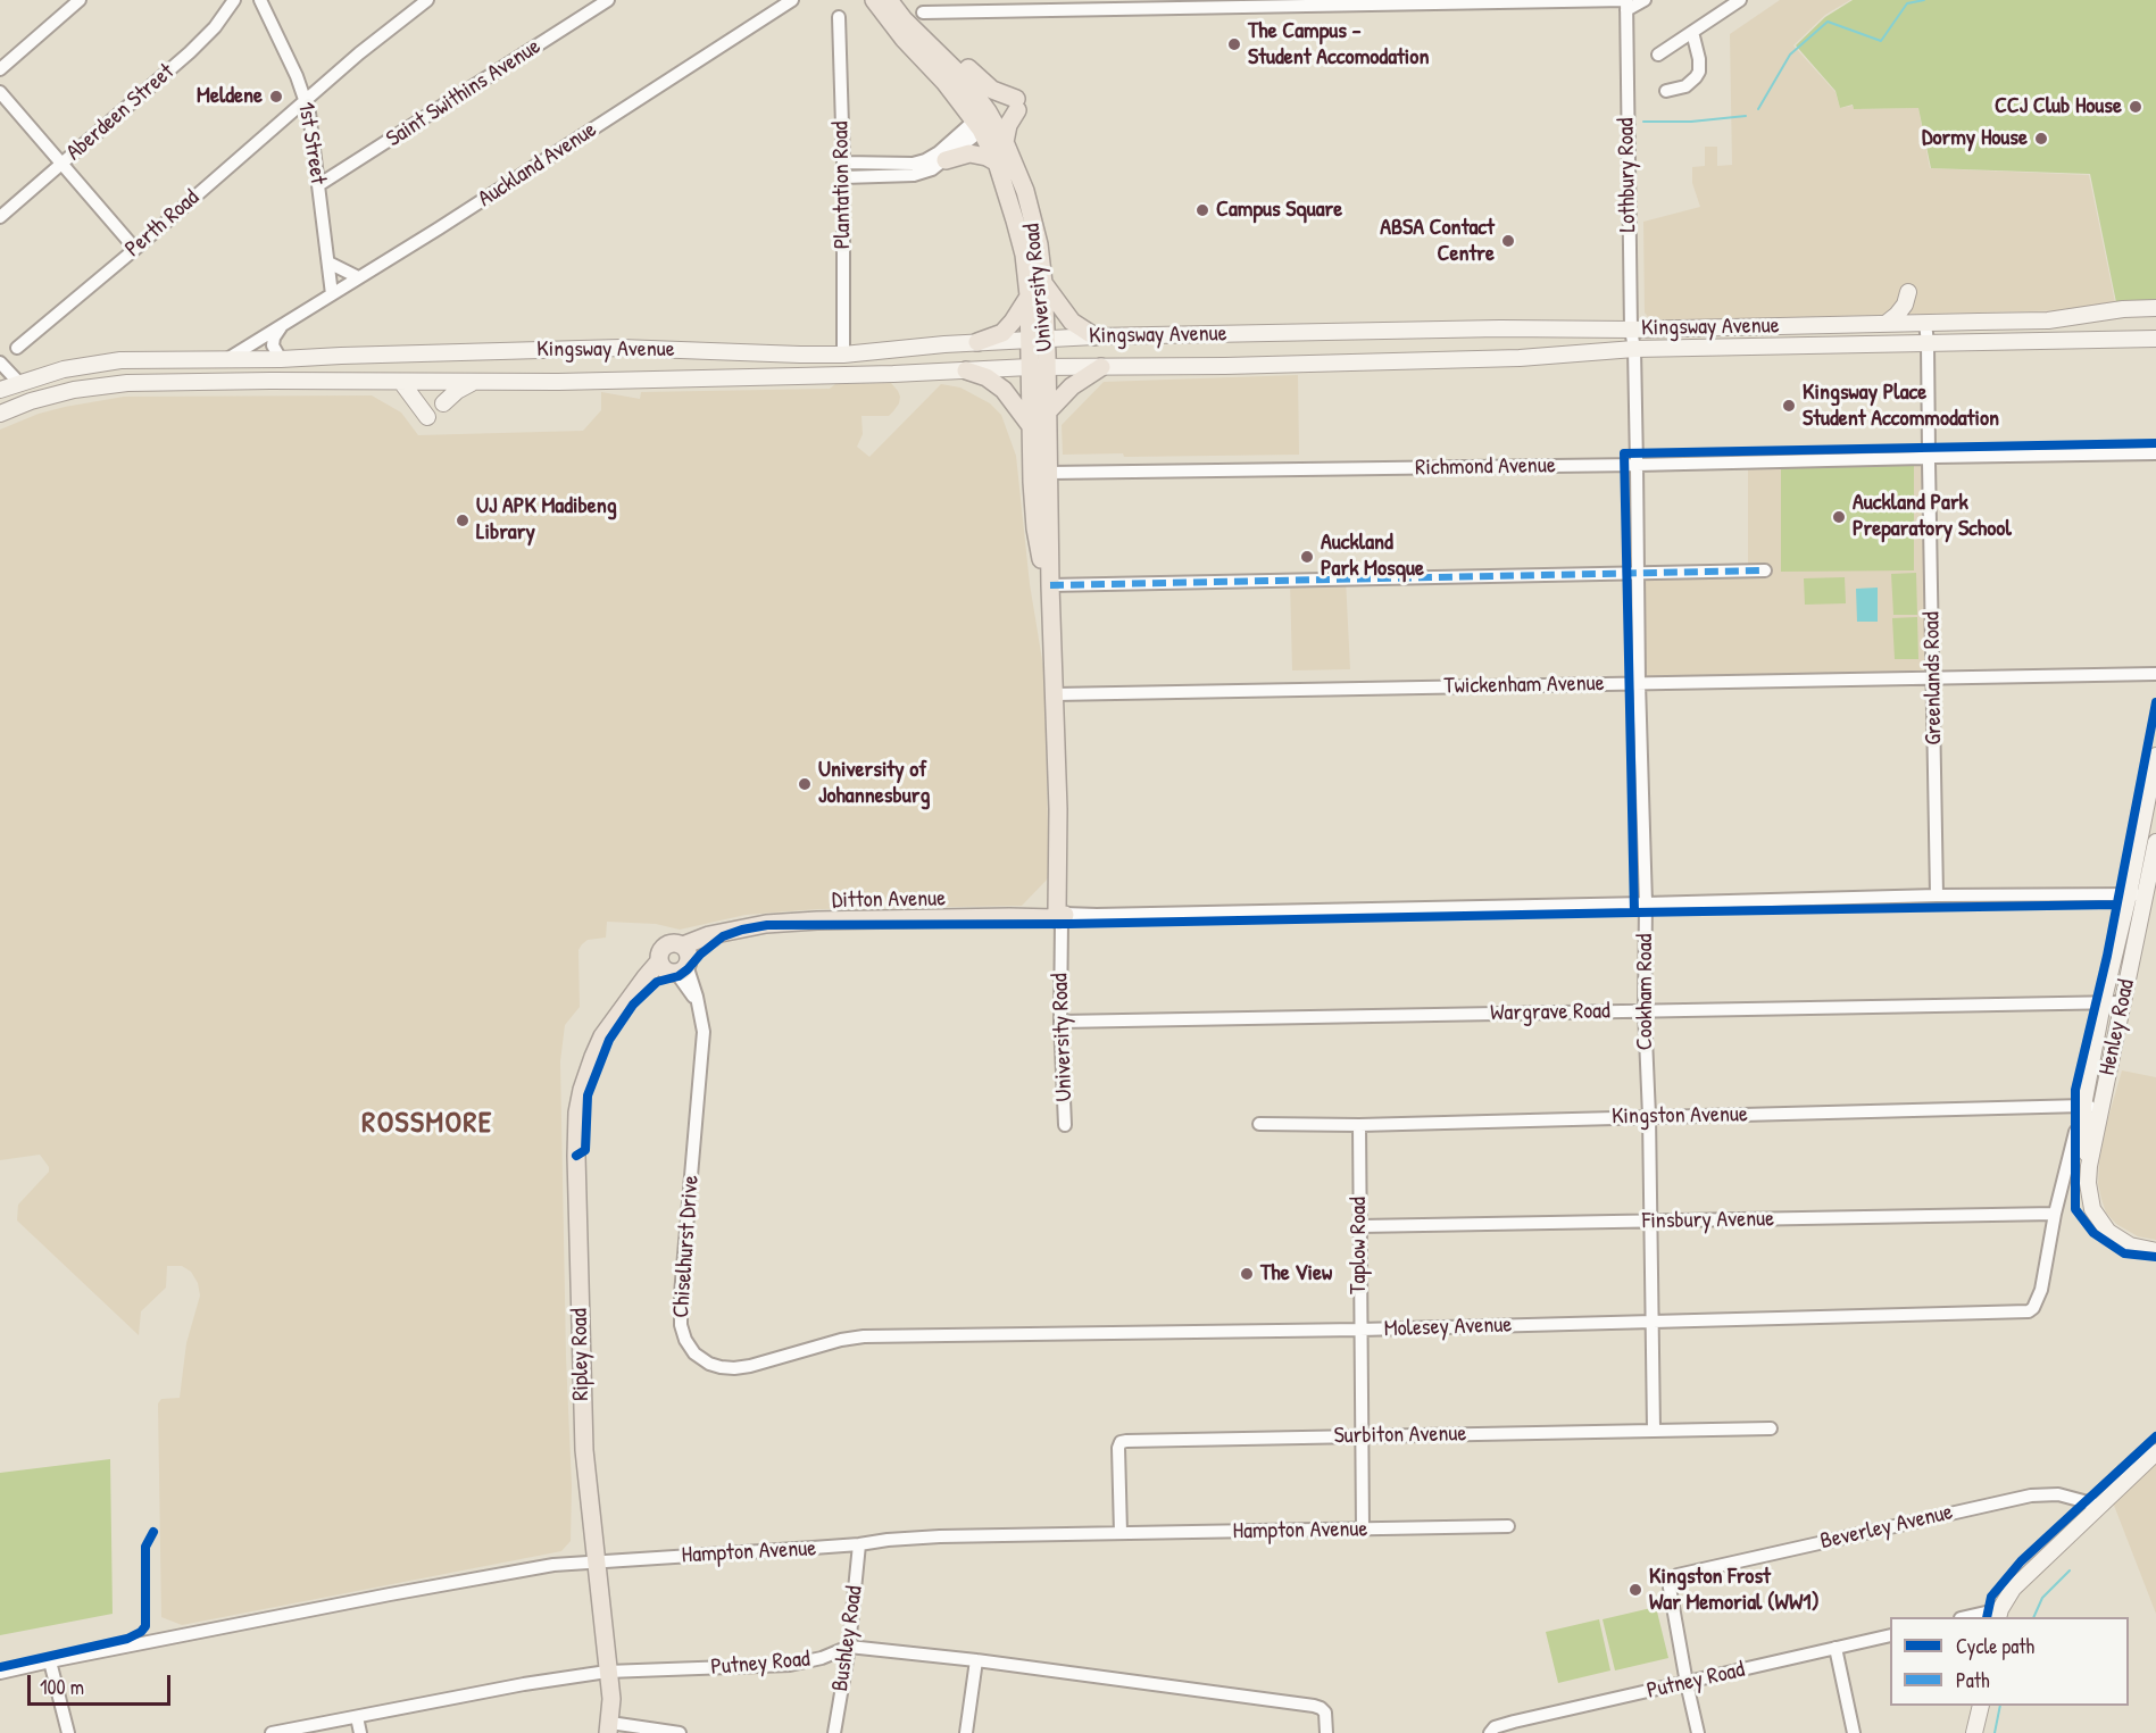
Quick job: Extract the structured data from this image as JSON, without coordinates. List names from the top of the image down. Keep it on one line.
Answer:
{"streets":{"main road":["University Road","Kingsway Avenue","Ditton Avenue","Henley Road","Ripley Road"],"street":["Saint Swithins Avenue","Aberdeen Street","1st Street","Auckland Avenue","Lothbury Road","Plantation Road","Perth Road","Richmond Avenue","Greenlands Road","Twickenham Avenue","Cookham Road","Wargrave Road","Kingston Avenue","Finsbury Avenue","Taplow Road","Chiselhurst Drive","Molesey Avenue","Surbiton Avenue","Beverley Avenue","Hampton Avenue","Bushley Road","Putney Road"]},"crossings":[["Saint Swithins Avenue","1st Street"],["1st Street","Auckland Avenue"],["1st Street","Perth Road"],["Auckland Avenue","Kingsway Avenue"],["Lothbury Road","Kingsway Avenue"],["Lothbury Road","Cookham Road"],["Plantation Road","Kingsway Avenue"],["University Road","Kingsway Avenue"],["University Road","Richmond Avenue"],["University Road","Twickenham Avenue"],["University Road","Ditton Avenue"],["University Road","Wargrave Road"],["Kingsway Avenue","Greenlands Road"],["Kingsway Avenue","Cookham Road"],["Richmond Avenue","Greenlands Road"],["Richmond Avenue","Cookham Road"],["Greenlands Road","Twickenham Avenue"],["Greenlands Road","Ditton Avenue"],["Twickenham Avenue","Cookham Road"],["Ditton Avenue","Cookham Road"],["Ditton Avenue","Henley Road"],["Ditton Avenue","Chiselhurst Drive"],["Ditton Avenue","Ripley Road"],["Cookham Road","Wargrave Road"],["Cookham Road","Kingston Avenue"],["Cookham Road","Finsbury Avenue"],["Cookham Road","Molesey Avenue"],["Cookham Road","Surbiton Avenue"],["Wargrave Road","Henley Road"],["Henley Road","Kingston Avenue"],["Henley Road","Finsbury Avenue"],["Henley Road","Molesey Avenue"],["Kingston Avenue","Taplow Road"],["Finsbury Avenue","Taplow Road"],["Taplow Road","Molesey Avenue"],["Taplow Road","Surbiton Avenue"],["Taplow Road","Hampton Avenue"],["Chiselhurst Drive","Molesey Avenue"],["Chiselhurst Drive","Ripley Road"],["Ripley Road","Hampton Avenue"],["Ripley Road","Putney Road"],["Surbiton Avenue","Hampton Avenue"],["Beverley Avenue","Putney Road"],["Hampton Avenue","Bushley Road"],["Bushley Road","Putney Road"]],"districts":["ROSSMORE"],"places":["The Campus - Student Accomodation","Meldene","CCJ Club House","Dormy House","Campus Square","ABSA Contact Centre","Kingsway Place Student Accommodation","Auckland Park Preparatory School","UJ APK Madibeng Library","Auckland Park Mosque","University of Johannesburg","The View","Kingston Frost War Memorial (WW1)"],"legend":["Cycle path","Path"],"scale_bar":"100 m"}
